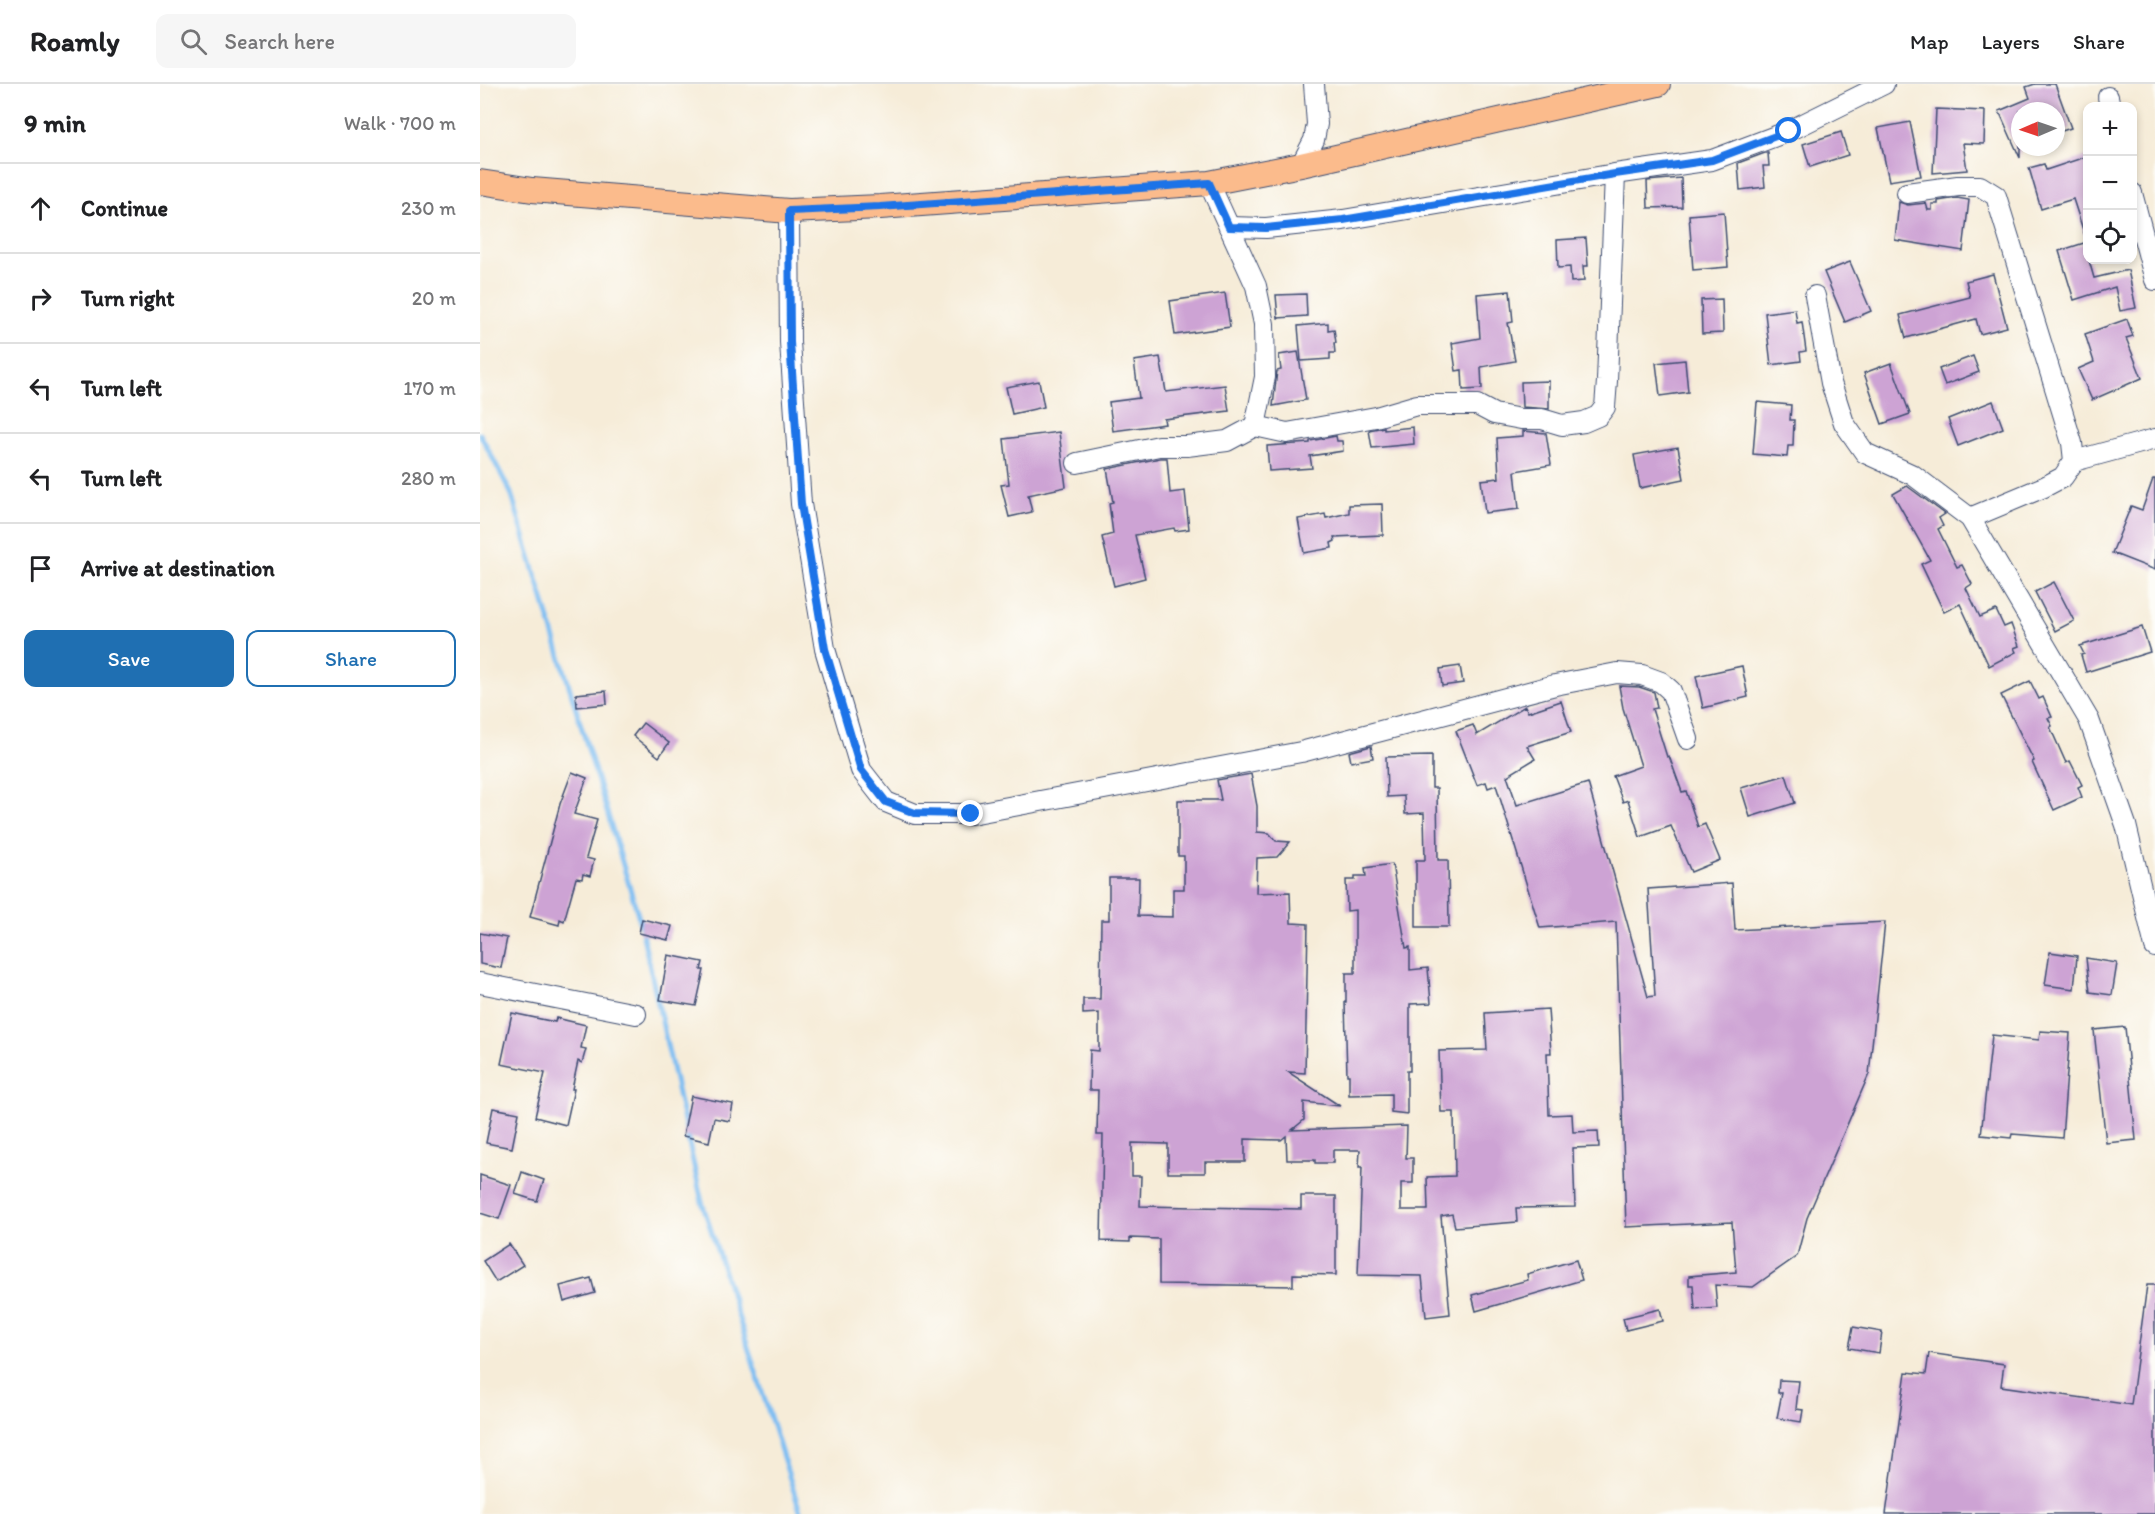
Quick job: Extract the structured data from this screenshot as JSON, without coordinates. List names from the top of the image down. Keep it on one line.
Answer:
{"north":"left","page":{"header":"Roamly","search":"Search here","nav":["Map","Layers","Share"],"heading":["9 min","Walk · 700 m"],"map_buttons":["+","−"],"list":[["Continue","230 m"],["Turn right","20 m"],["Turn left","170 m"],["Turn left","280 m"],"Arrive at destination"],"buttons":["Save","Share"]}}
